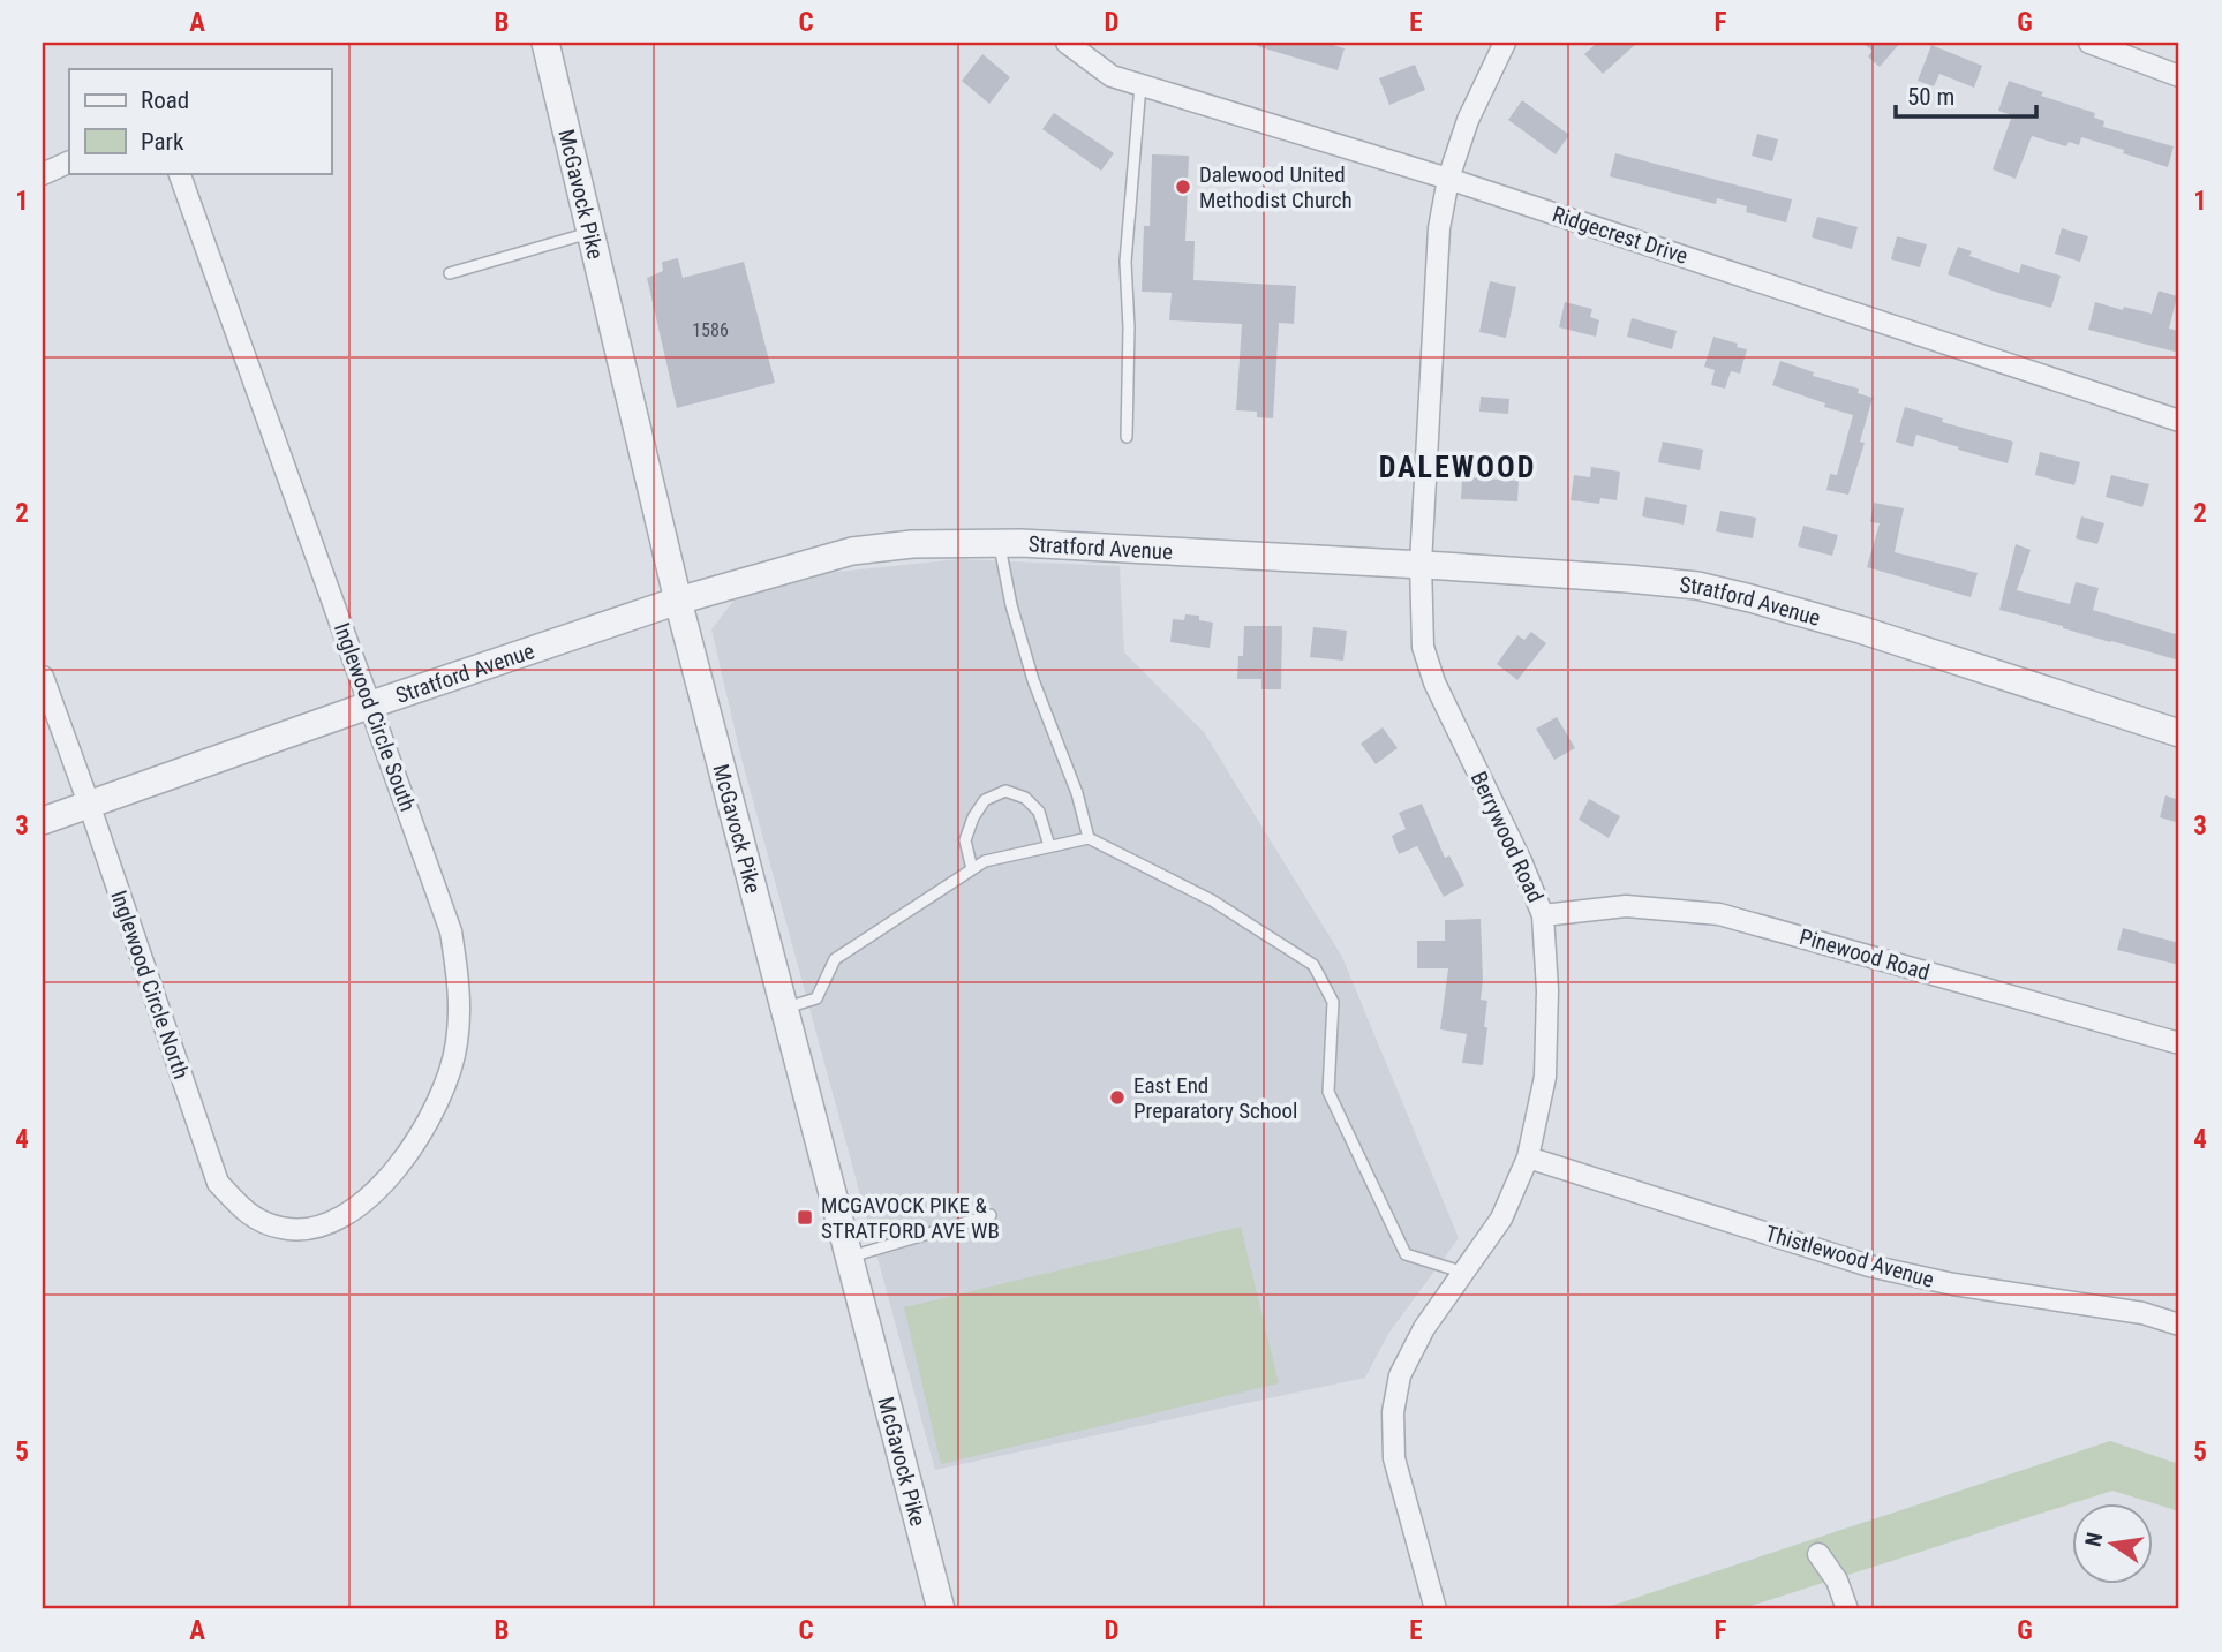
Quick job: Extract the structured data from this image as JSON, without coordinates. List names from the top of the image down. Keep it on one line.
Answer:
{"streets":{"street":["McGavock Pike","Ridgecrest Drive","Stratford Avenue","Inglewood Circle South","Berrywood Road","Pinewood Road","Inglewood Circle North","Thistlewood Avenue"]},"crossings":[["McGavock Pike","Stratford Avenue"],["Ridgecrest Drive","Berrywood Road"],["Stratford Avenue","Inglewood Circle South"],["Stratford Avenue","Berrywood Road"],["Stratford Avenue","Inglewood Circle North"],["Inglewood Circle South","Inglewood Circle North"],["Berrywood Road","Pinewood Road"],["Berrywood Road","Thistlewood Avenue"]],"districts":["DALEWOOD"],"places":{"other":["Dalewood United Methodist Church","East End Preparatory School"],"transit":["MCGAVOCK PIKE & STRATFORD AVE WB"]},"house_numbers":["1586"],"legend":["Road","Park"],"scale_bar":"50 m","north":"left","grid":{"columns":["A","B","C","D","E","F","G"],"rows":["1","2","3","4","5"]}}
